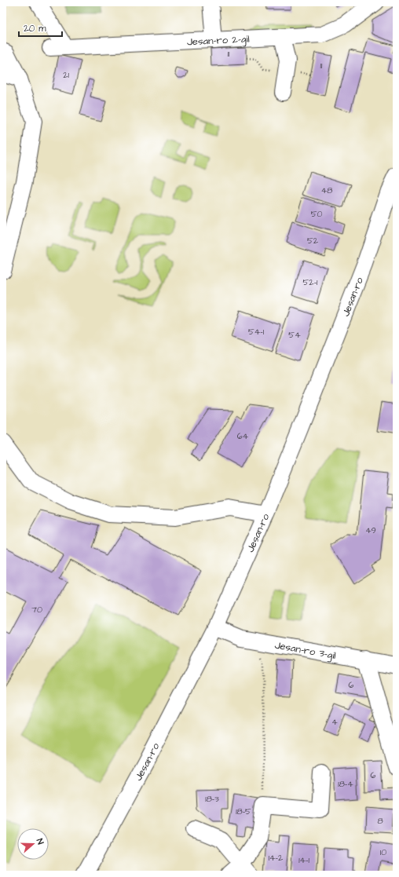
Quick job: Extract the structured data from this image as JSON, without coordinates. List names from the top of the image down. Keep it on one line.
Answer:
{"streets":{"street":["Jesan-ro 2-gil","Jesan-ro","Jesan-ro 3-gil"]},"crossings":[["Jesan-ro","Jesan-ro 3-gil"]],"house_numbers":["11","11","21","48","50","52","52-1","54-1","54","64","49","70","6","4","6","18-4","18-3","18-5","8","10","14-2","14-1"],"scale_bar":"20 m","north":"right"}
